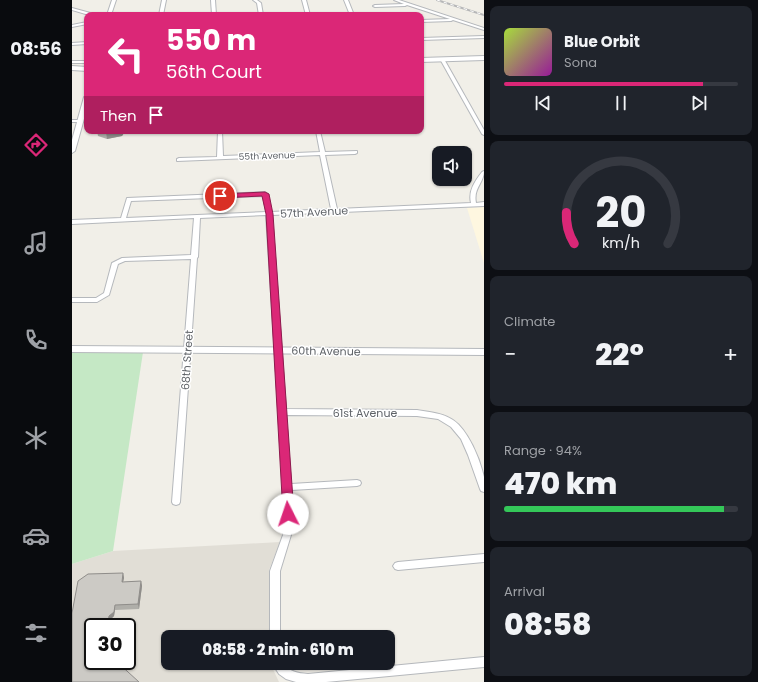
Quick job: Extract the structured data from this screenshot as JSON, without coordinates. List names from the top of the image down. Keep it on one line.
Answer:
{"streets":{"street":["55th Avenue","57th Avenue","60th Avenue","68th Street","61st Avenue"]},"crossings":[["57th Avenue","68th Street"],["60th Avenue","68th Street"]],"page":{"tabs":"08:56","turn":["550 m","56th Court"],"song":["Blue Orbit","Sona"],"then":"Then","tile":["Climate",["Range · 94%","470 km"],["Arrival","08:58"]],"heat":["−","22°","+"],"limit":"30","trip":"08:58 · 2 min · 610 m","gauge":["20","km/h"]}}
